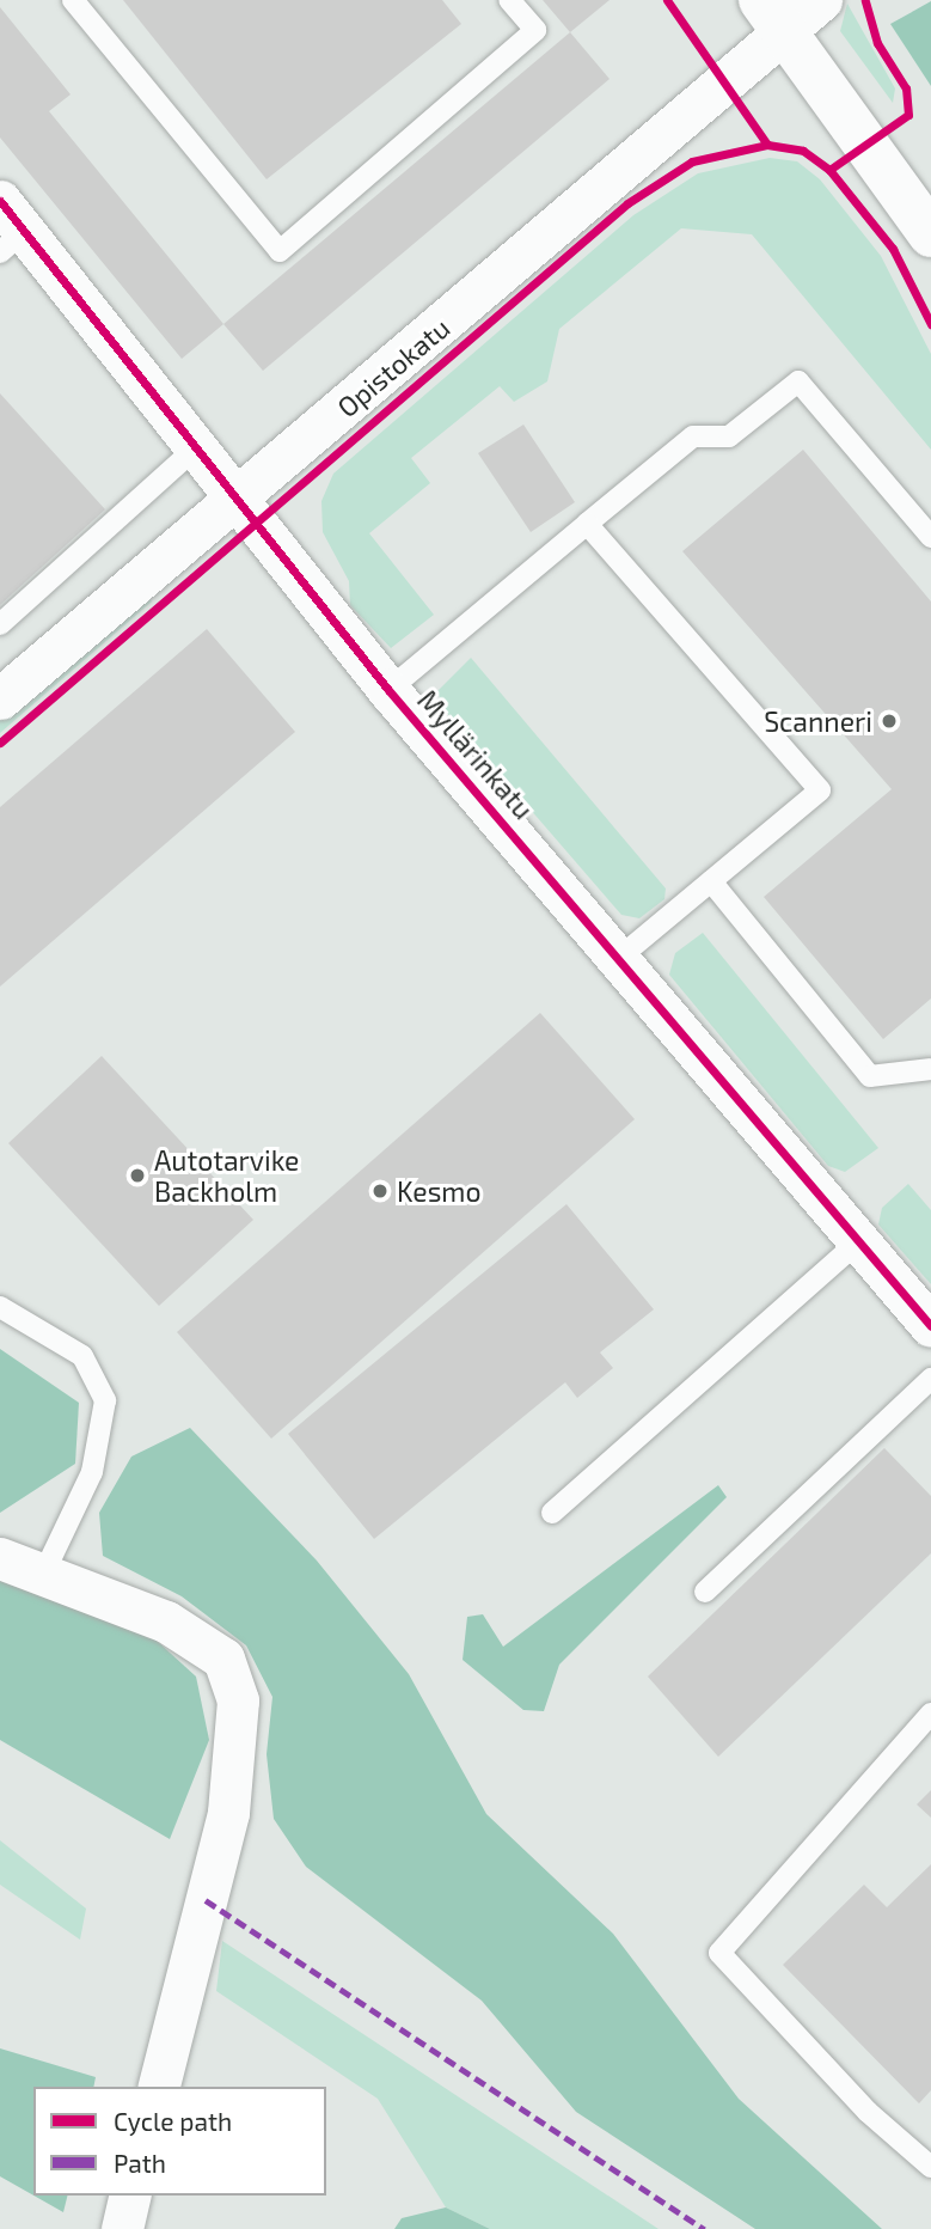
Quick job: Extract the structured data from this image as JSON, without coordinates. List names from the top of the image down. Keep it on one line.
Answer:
{"streets":{"street":["Opistokatu","Myllärinkatu"]},"crossings":[["Opistokatu","Myllärinkatu"]],"places":["Scanneri","Autotarvike Backholm","Kesmo"],"legend":["Cycle path","Path"]}
